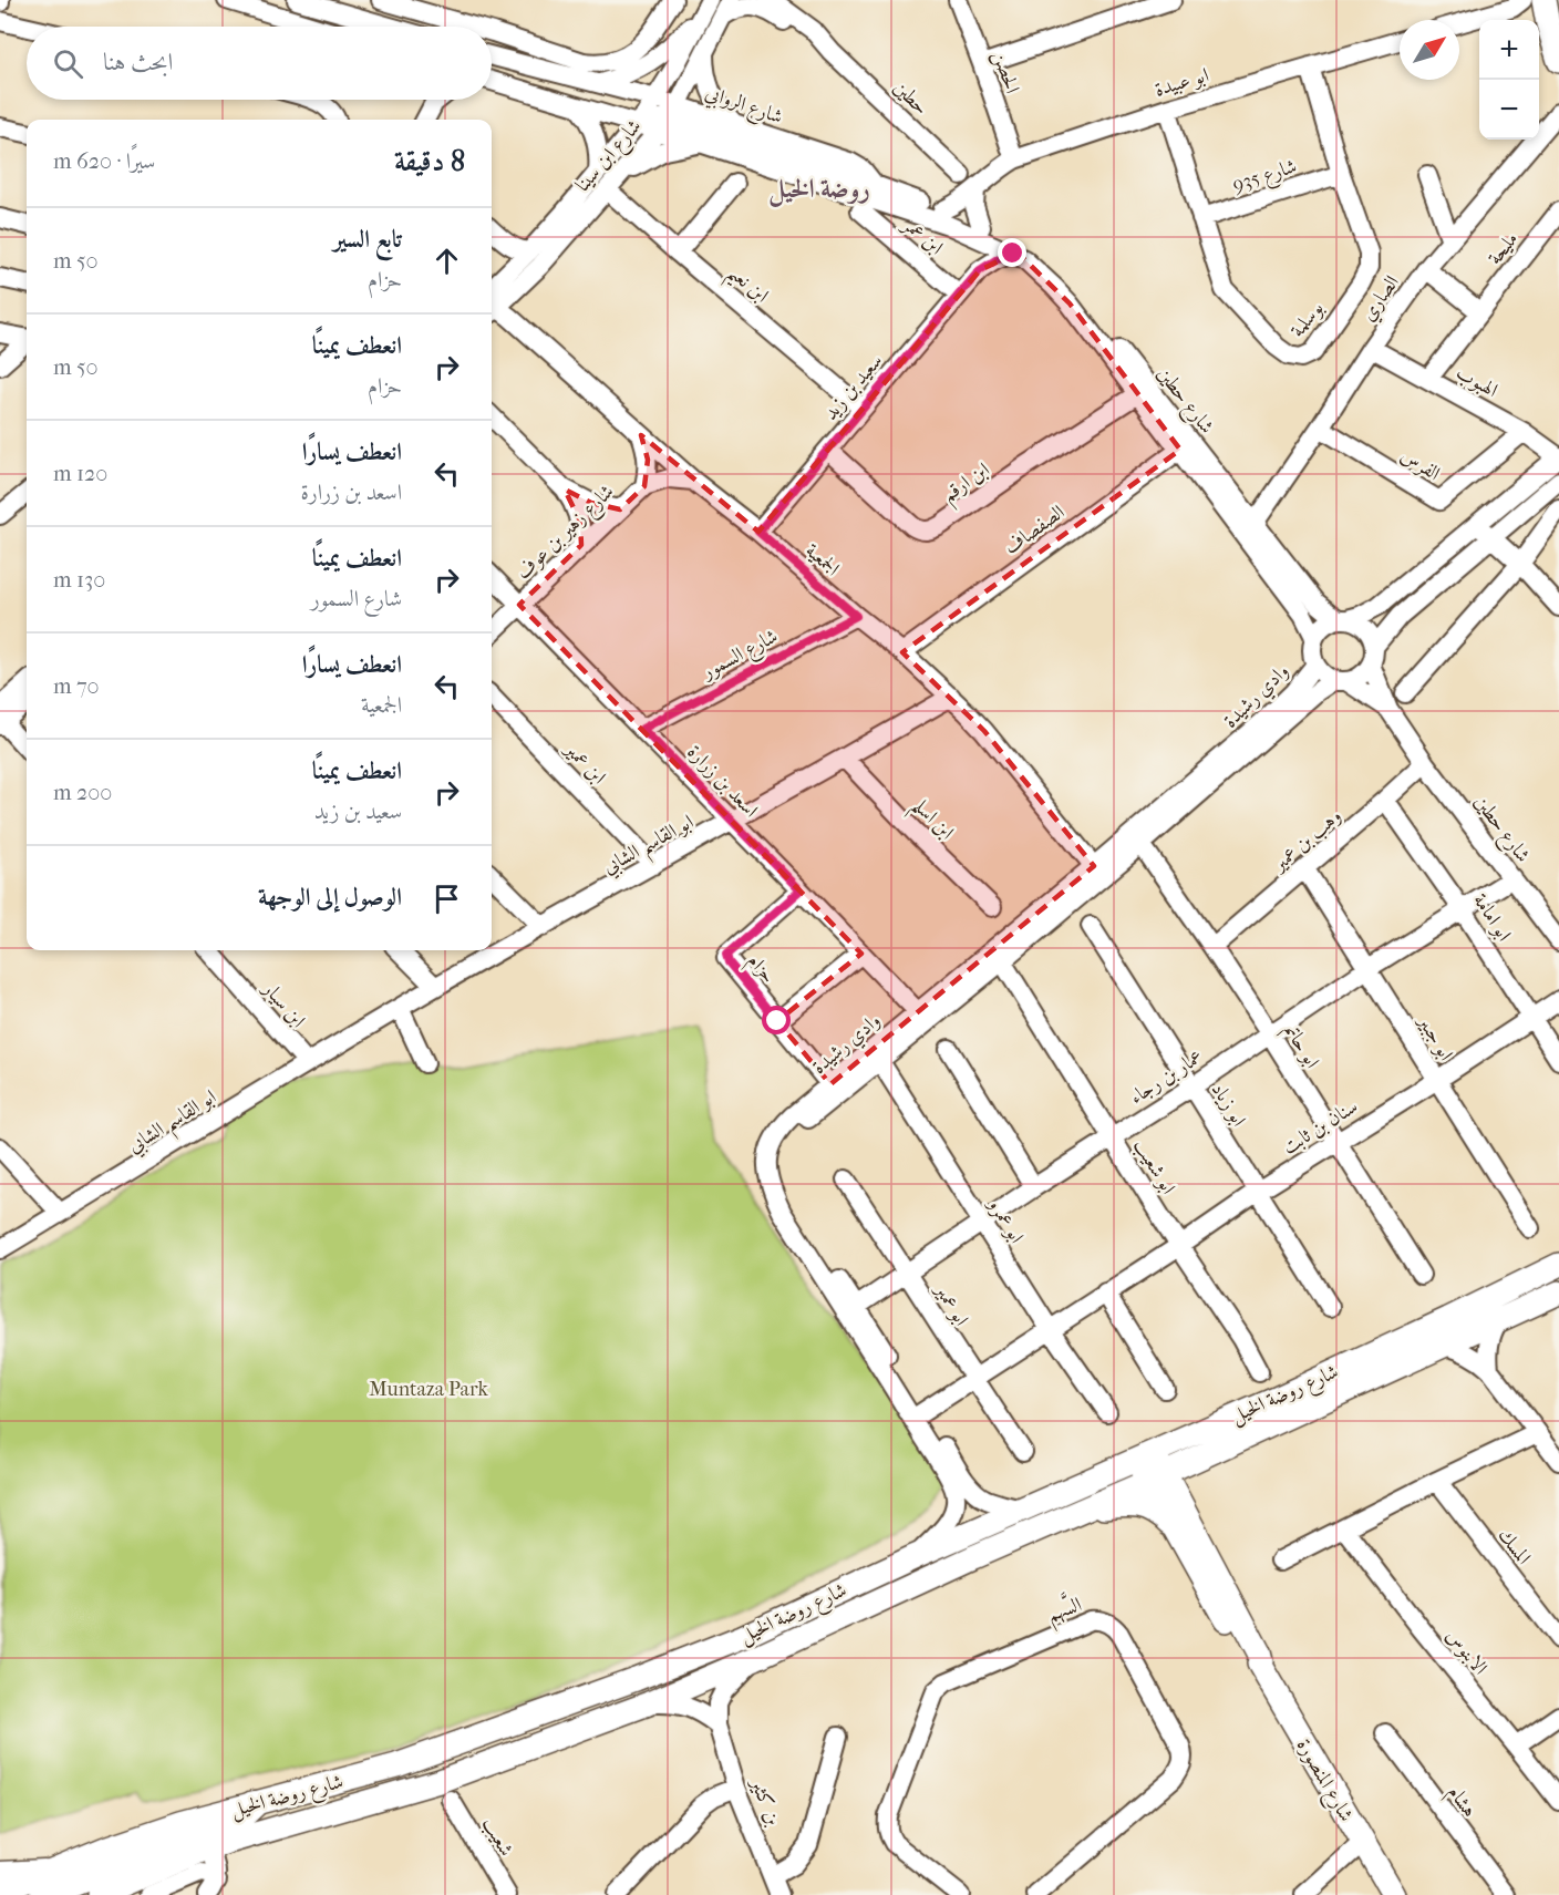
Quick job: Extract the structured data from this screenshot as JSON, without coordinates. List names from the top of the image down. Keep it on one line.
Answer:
{"streets":{"main road":["شارع روضة الخيل","شارع المنصورة"],"street":["الحصن","ابو عبيدة","حطين","شارع الروابي","شارع ابن سينا","شارع 935","ابن عمر","مليحة","ابن نعيم","الصاري","بوسلمة","الهبوب","سعيد بن زيد","شارع حطين","الفرس","ابن ارقم","الصفصاف","شارع زهير بن عوف","الجمعية","شارع السمور","وادي رشيدة","ابن عمير","اسعد بن زرارة","ابن اسلم","وهب بن عمير","ابو القاسم الشابي","ابو امامة","حزام","ابن سيار","ابو جبير","ابو حاتم","عمار بن رجاء","ابو زياد","سنان بن ثابت","ابو شعيب","ابو عمرو","ابو عمير","المسك","السَّهم","الابنوس","هشام","بن كثير","شعيب"]},"crossings":[["الحصن","ابو عبيدة"],["ابو عبيدة","شارع الروابي"],["ابو عبيدة","بوسلمة"],["حطين","شارع ابن سينا"],["شارع الروابي","شارع ابن سينا"],["شارع الروابي","سعيد بن زيد"],["شارع الروابي","شارع حطين"],["شارع ابن سينا","ابن نعيم"],["شارع 935","بوسلمة"],["ابن عمر","سعيد بن زيد"],["مليحة","الهبوب"],["ابن نعيم","سعيد بن زيد"],["الصاري","الهبوب"],["الصاري","شارع حطين"],["الصاري","الفرس"],["الهبوب","الفرس"],["سعيد بن زيد","شارع حطين"],["سعيد بن زيد","ابن ارقم"],["سعيد بن زيد","الجمعية"],["شارع حطين","ابن ارقم"],["شارع حطين","الصفصاف"],["شارع حطين","وادي رشيدة"],["شارع حطين","وهب بن عمير"],["شارع حطين","عمار بن رجاء"],["الصفصاف","الجمعية"],["شارع زهير بن عوف","الجمعية"],["شارع زهير بن عوف","اسعد بن زرارة"],["الجمعية","شارع السمور"],["الجمعية","وادي رشيدة"],["الجمعية","ابو القاسم الشابي"],["شارع السمور","اسعد بن زرارة"],["وادي رشيدة","اسعد بن زرارة"],["وادي رشيدة","حزام"],["وادي رشيدة","ابو حاتم"],["وادي رشيدة","عمار بن رجاء"],["وادي رشيدة","سنان بن ثابت"],["وادي رشيدة","ابو شعيب"],["وادي رشيدة","ابو عمرو"],["وادي رشيدة","شارع روضة الخيل"],["ابن عمير","ابو القاسم الشابي"],["اسعد بن زرارة","ابو القاسم الشابي"],["اسعد بن زرارة","حزام"],["ابن اسلم","ابو القاسم الشابي"],["وهب بن عمير","ابو امامة"],["وهب بن عمير","ابو جبير"],["وهب بن عمير","ابو حاتم"],["ابو القاسم الشابي","ابن سيار"],["ابو امامة","عمار بن رجاء"],["ابو امامة","سنان بن ثابت"],["ابو جبير","عمار بن رجاء"],["ابو جبير","سنان بن ثابت"],["ابو حاتم","عمار بن رجاء"],["ابو حاتم","سنان بن ثابت"],["عمار بن رجاء","ابو زياد"],["عمار بن رجاء","ابو شعيب"],["عمار بن رجاء","ابو عمرو"],["عمار بن رجاء","ابو عمير"],["ابو زياد","سنان بن ثابت"],["سنان بن ثابت","ابو شعيب"],["سنان بن ثابت","ابو عمرو"],["سنان بن ثابت","ابو عمير"],["شارع روضة الخيل","شارع المنصورة"],["شارع روضة الخيل","بن كثير"]],"districts":["روضة الخيل"],"parks":["Muntaza Park"],"north":"top right","page":{"map_buttons":["+","−"],"search":"ابحث هنا","heading":["8 دقيقة","سيرًا · 620 m"],"list":[["تابع السير","حزام","50 m"],["انعطف يمينًا","حزام","50 m"],["انعطف يسارًا","اسعد بن زرارة","120 m"],["انعطف يمينًا","شارع السمور","130 m"],["انعطف يسارًا","الجمعية","70 m"],["انعطف يمينًا","سعيد بن زيد","200 m"],"الوصول إلى الوجهة"]}}
